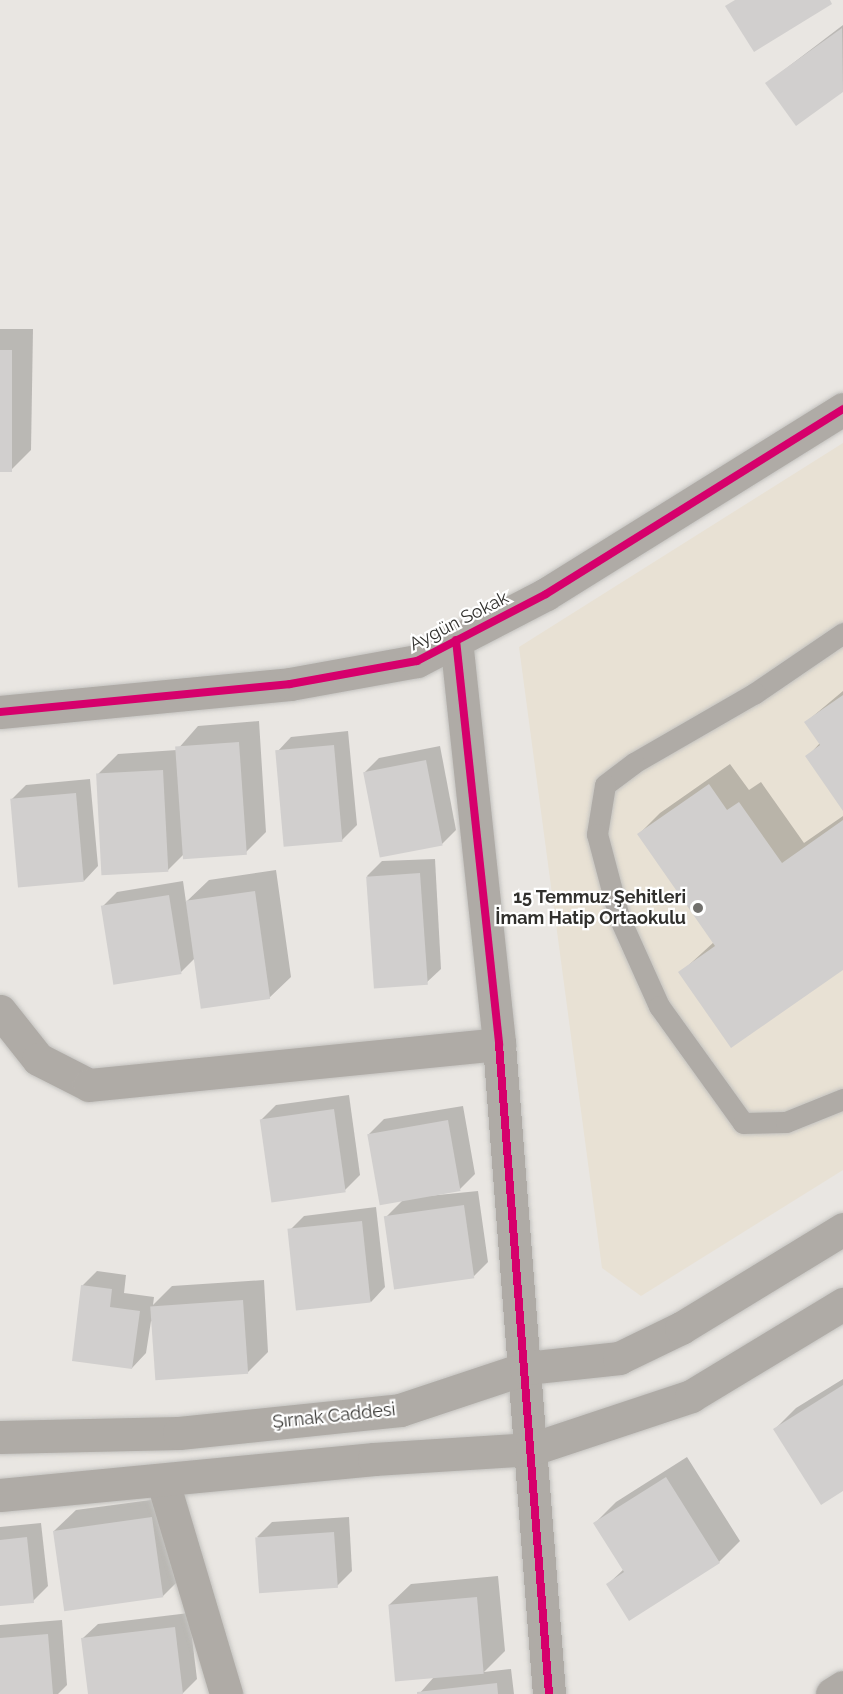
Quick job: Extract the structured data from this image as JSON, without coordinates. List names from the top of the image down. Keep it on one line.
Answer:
{"streets":{"street":["Aygün Sokak","Şırnak Caddesi"]},"places":["15 Temmuz Şehitleri İmam Hatip Ortaokulu"]}
